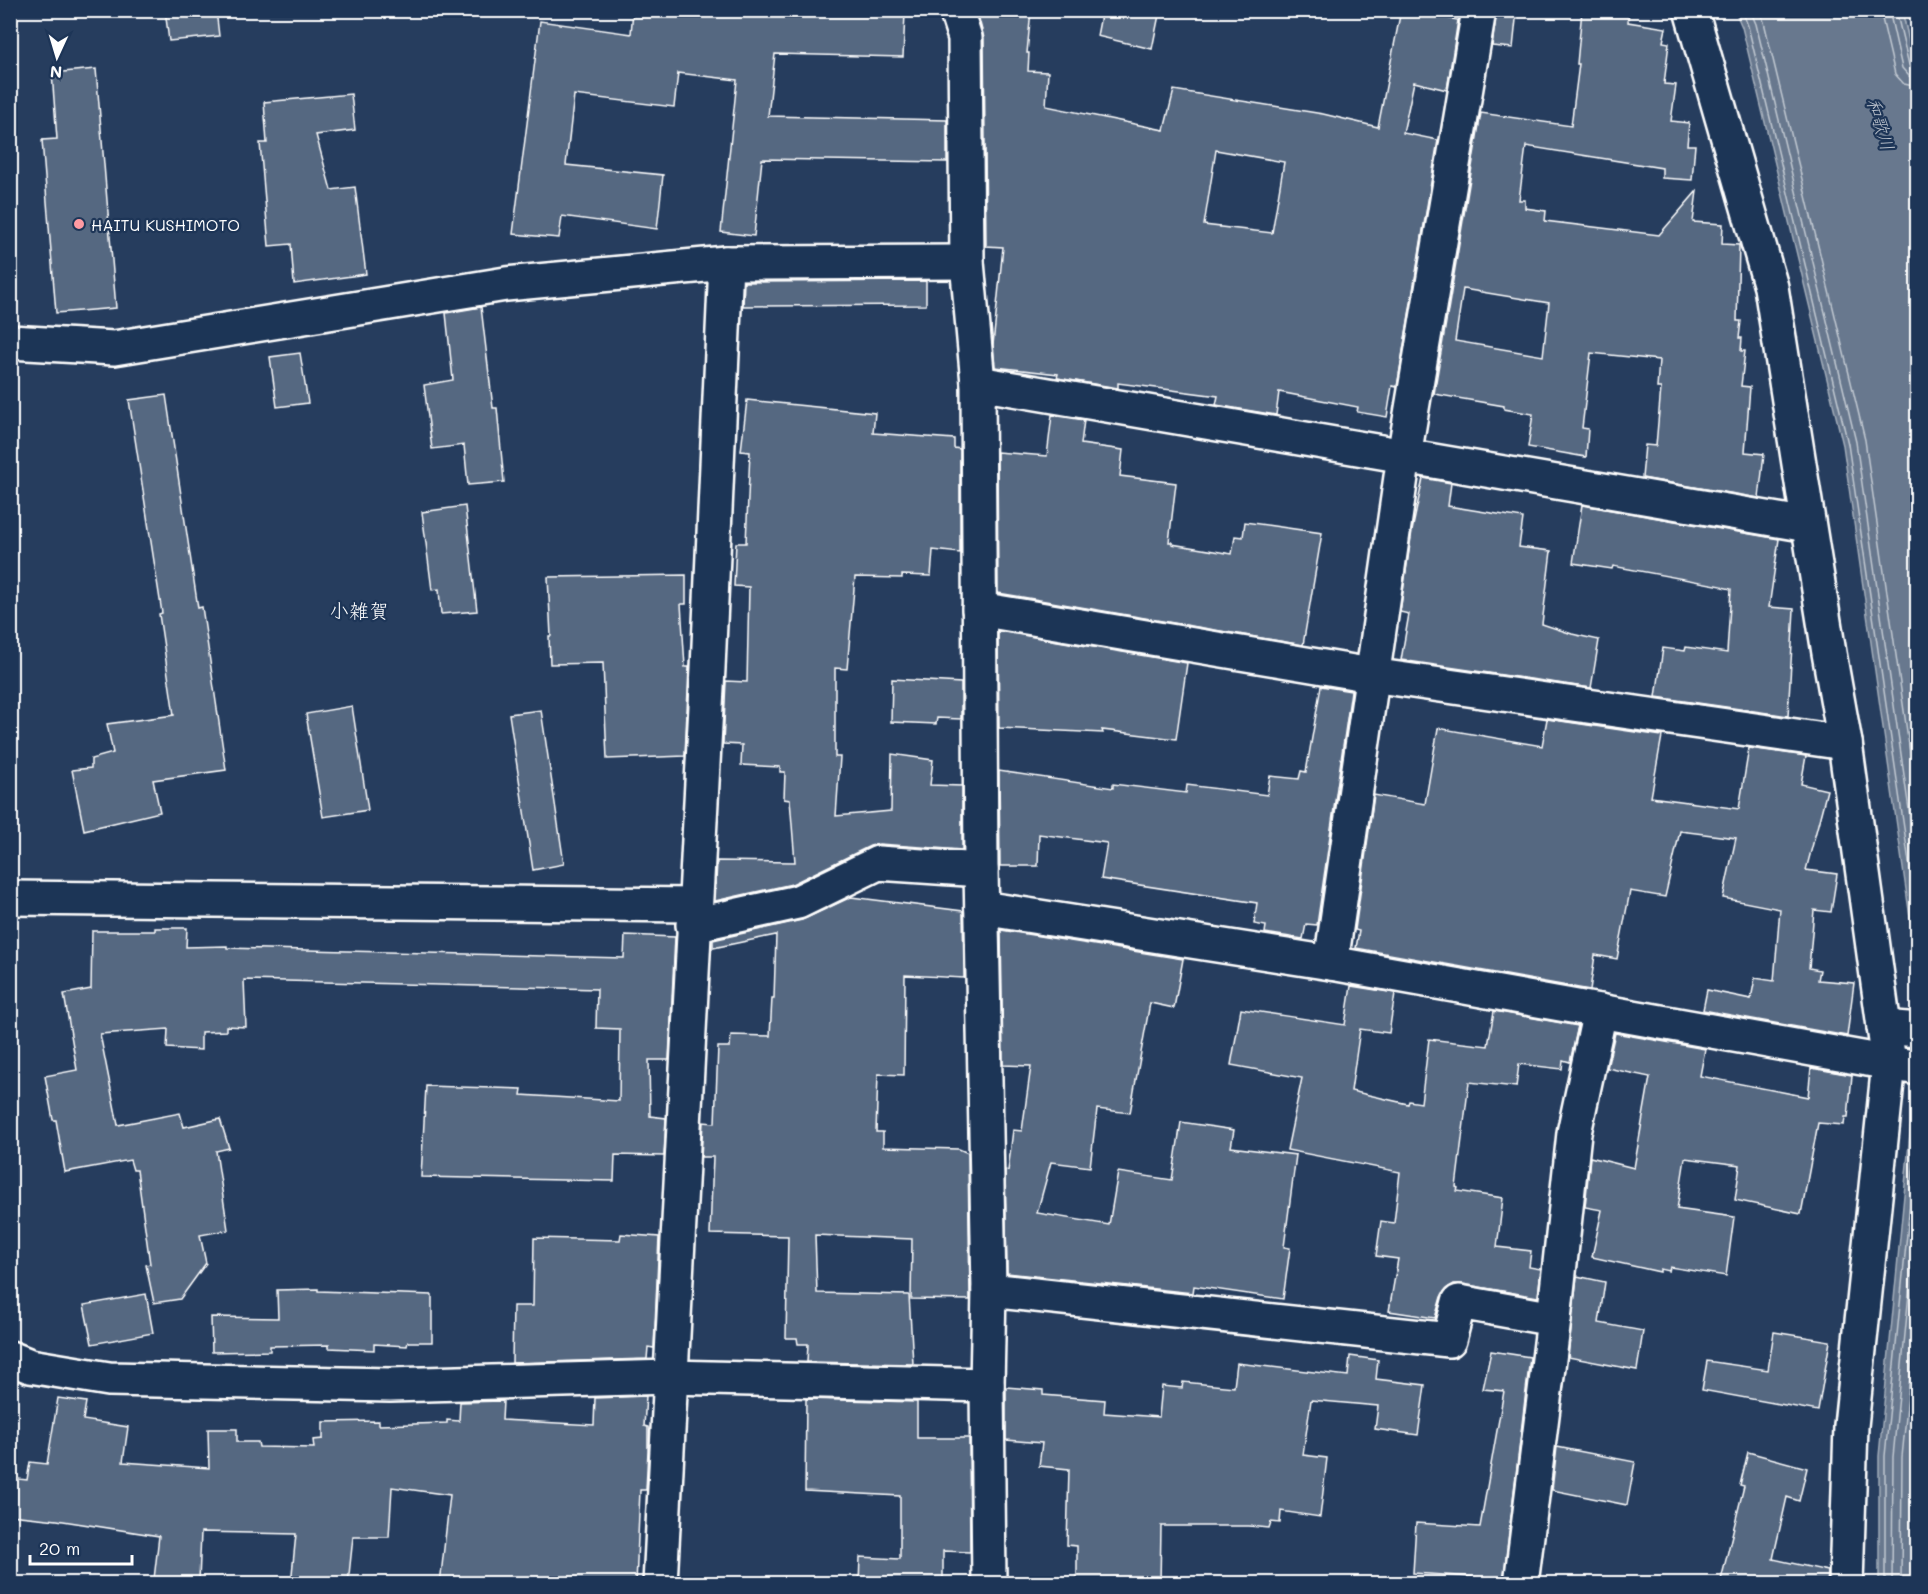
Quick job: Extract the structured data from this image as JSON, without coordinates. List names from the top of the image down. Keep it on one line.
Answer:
{"districts":["小雑賀"],"water":["和歌川"],"places":["HAITU KUSHIMOTO"],"scale_bar":"20 m","north":"bottom"}
